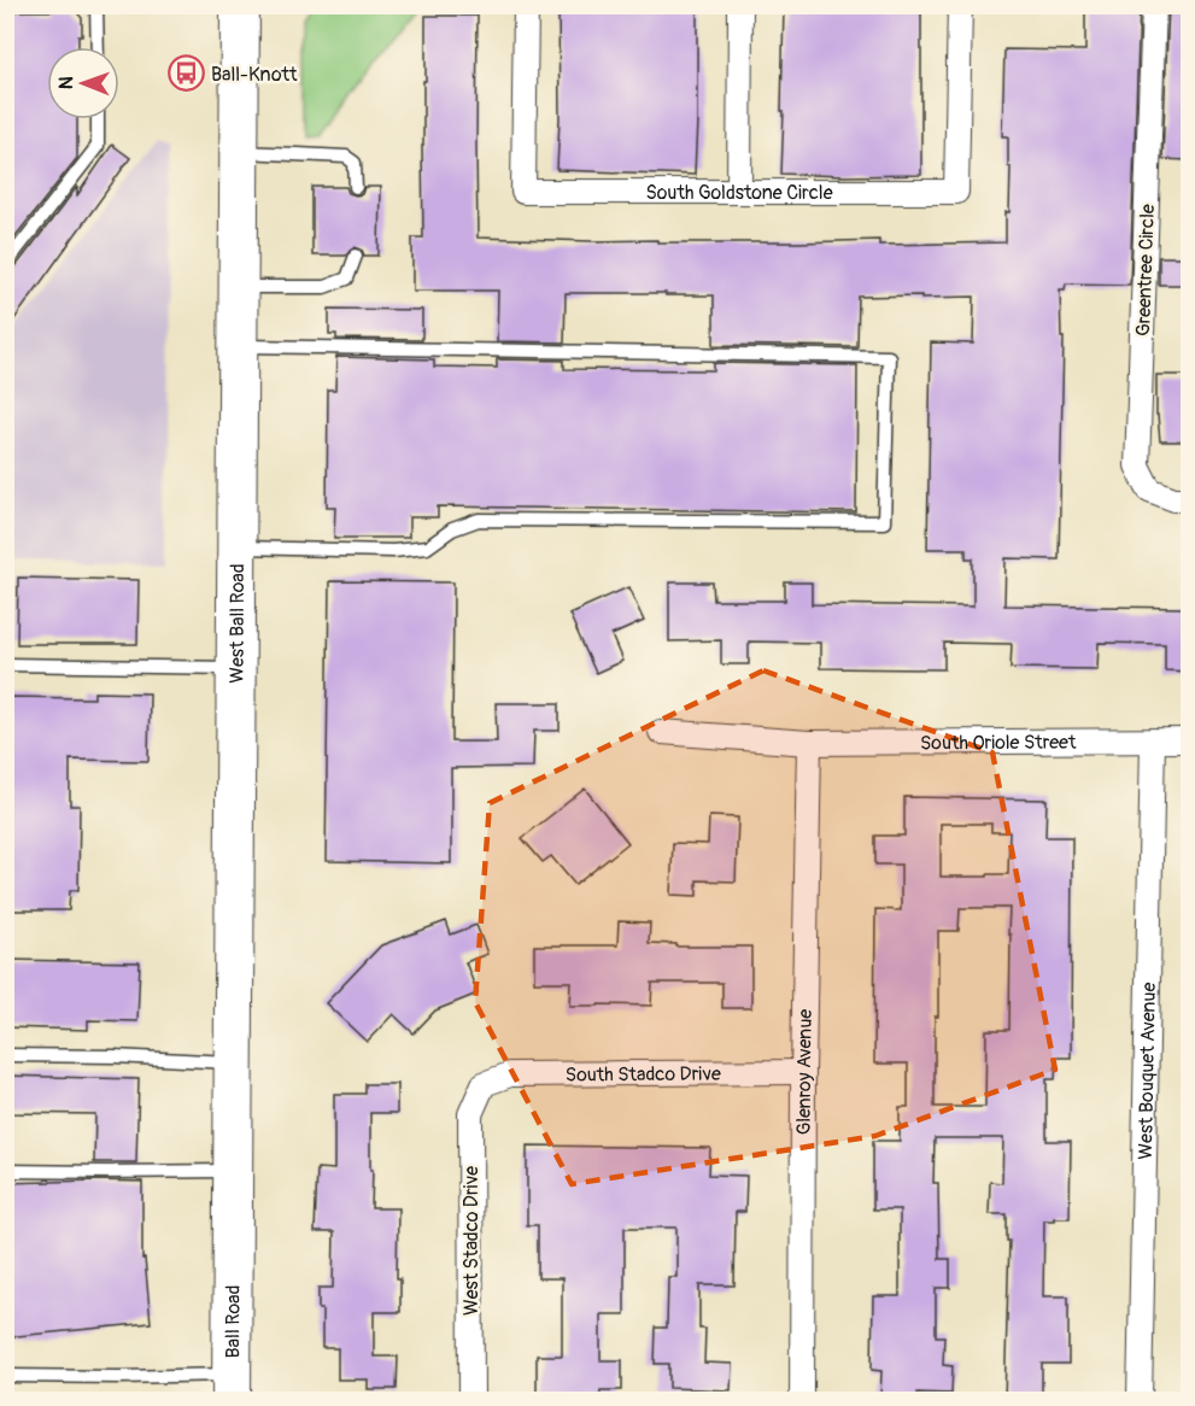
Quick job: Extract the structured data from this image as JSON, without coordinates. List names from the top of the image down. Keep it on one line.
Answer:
{"streets":{"main road":["West Ball Road","Ball Road"],"street":["South Goldstone Circle","Greentree Circle","South Oriole Street","West Bouquet Avenue","Glenroy Avenue","South Stadco Drive","West Stadco Drive"]},"crossings":[["West Ball Road","Ball Road"],["South Oriole Street","West Bouquet Avenue"],["South Oriole Street","Glenroy Avenue"],["Glenroy Avenue","South Stadco Drive"],["South Stadco Drive","West Stadco Drive"]],"places":{"bus stop":["Ball-Knott"]},"north":"left"}
